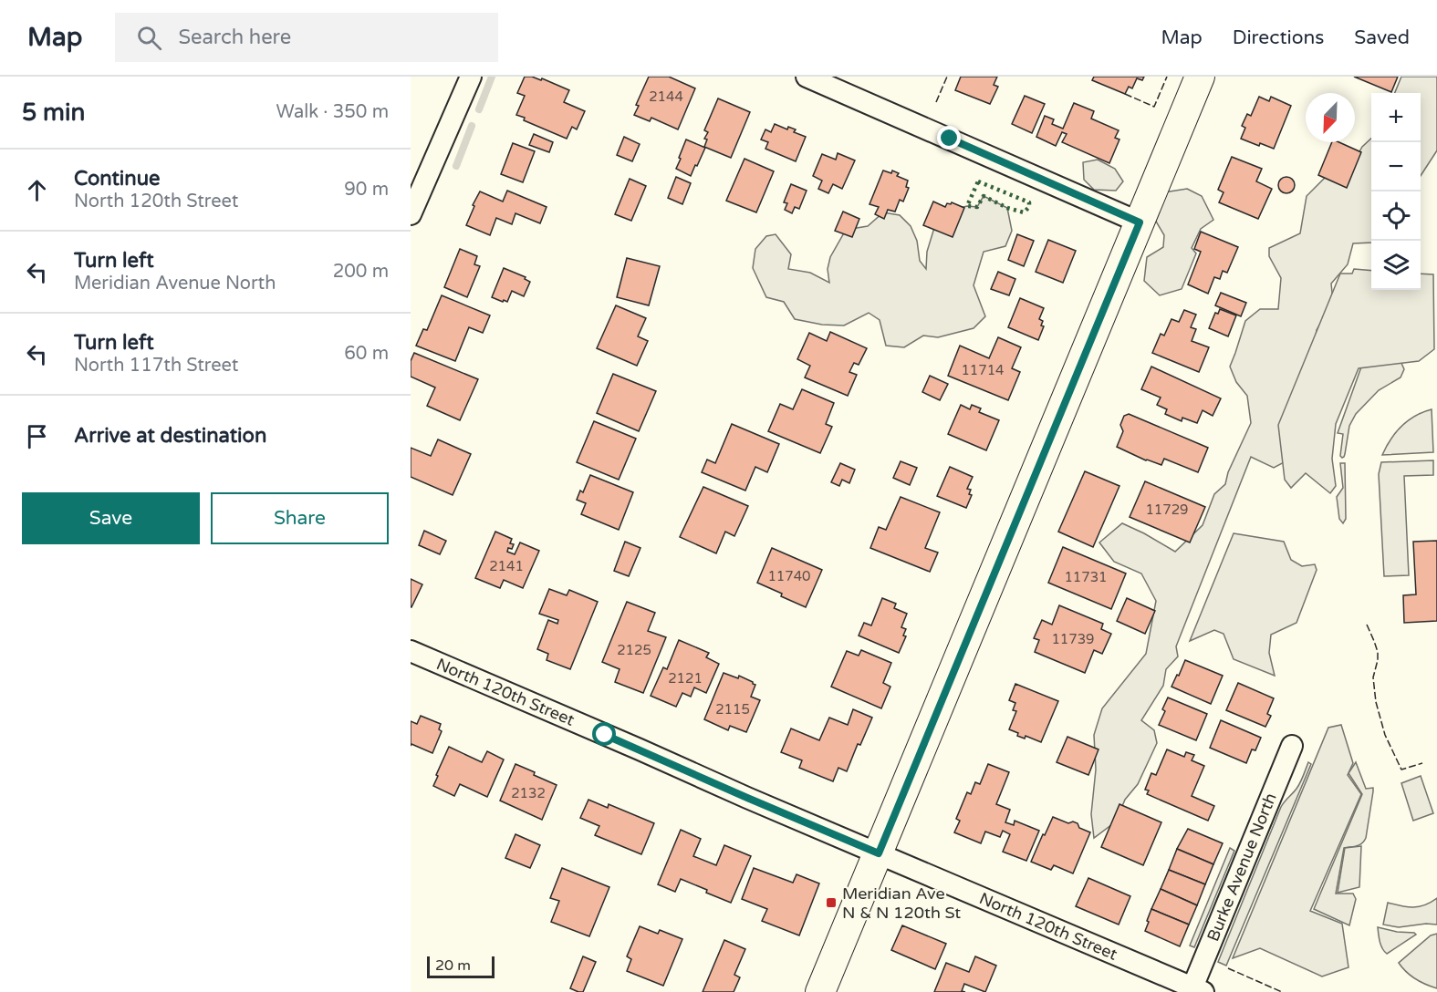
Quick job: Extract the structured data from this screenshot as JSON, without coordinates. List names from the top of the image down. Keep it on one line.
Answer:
{"streets":{"street":["North 120th Street","Burke Avenue North"]},"crossings":[["North 120th Street","Burke Avenue North"]],"places":{"transit":["Meridian Ave N & N 120th St"]},"house_numbers":["2144","11714","11729","2141","11740","11731","11739","2125","2121","2115","2132"],"scale_bar":"20 m","north":"bottom left","page":{"header":"Map","search":"Search here","nav":["Map","Directions","Saved"],"heading":["5 min","Walk · 350 m"],"map_buttons":["+","−"],"list":[["Continue","North 120th Street","90 m"],["Turn left","Meridian Avenue North","200 m"],["Turn left","North 117th Street","60 m"],"Arrive at destination"],"buttons":["Save","Share"],"scale":"20 m"}}
